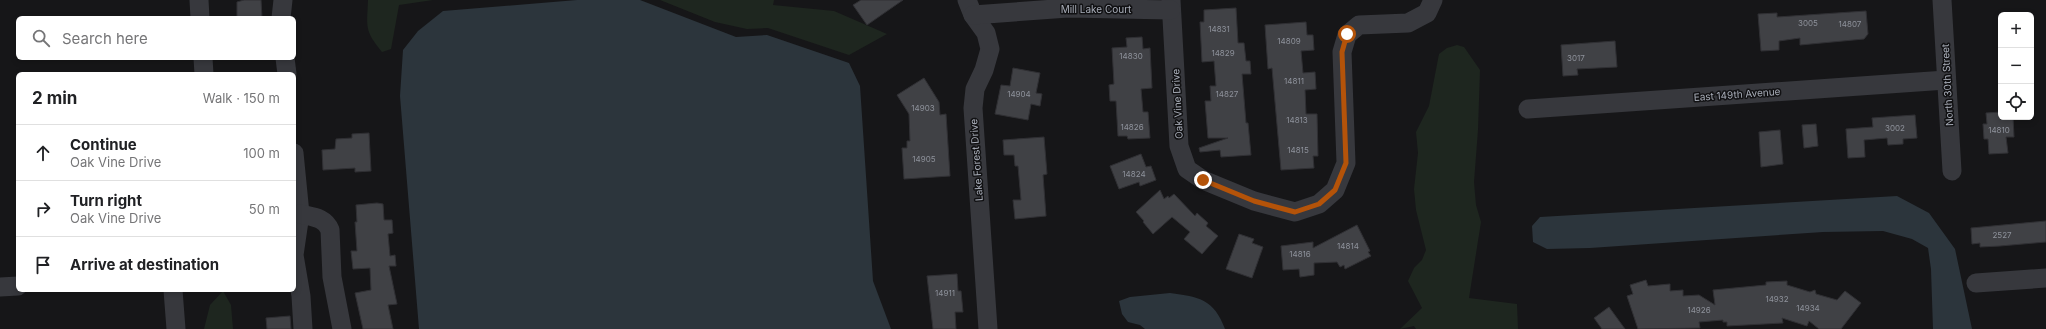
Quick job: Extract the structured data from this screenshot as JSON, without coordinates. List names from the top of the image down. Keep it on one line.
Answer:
{"streets":{"street":["Mill Lake Court","North 30th Street","East 149th Avenue","Oak Vine Drive","Lake Forest Drive"]},"crossings":[["Mill Lake Court","Oak Vine Drive"],["Mill Lake Court","Lake Forest Drive"],["North 30th Street","East 149th Avenue"]],"house_numbers":["3005","14807","14831","14809","14829","14830","3017","14811","14904","14827","14903","14813","14826","3002","14810","14815","14905","14824","2527","14814","14816","14911","14932","14934","14926"],"page":{"map_buttons":["+","−"],"search":"Search here","heading":["2 min","Walk · 150 m"],"list":[["Continue","Oak Vine Drive","100 m"],["Turn right","Oak Vine Drive","50 m"],"Arrive at destination"]}}
